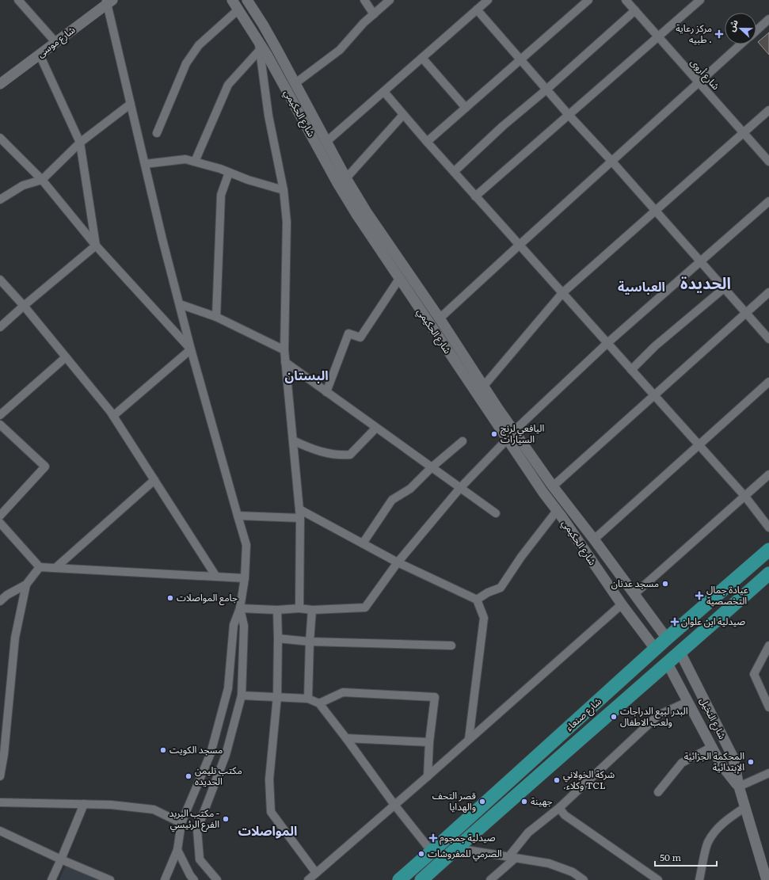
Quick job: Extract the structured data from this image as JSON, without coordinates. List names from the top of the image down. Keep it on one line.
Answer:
{"streets":{"highway":["شارع صنعاء"],"street":["شارع موسى","شارع أروى","شارع الحكيمي","شارع النخيل"]},"crossings":[["شارع الحكيمي","شارع صنعاء"],["شارع صنعاء","شارع النخيل"]],"districts":["الحديدة","العباسية","البستان","المواصلات"],"places":{"health":["مركز رعاية طبيه .","عيادة جمال التخصصية","صيدلية ابن علوان","صيدلية جمجوم"],"other":["اليافعي لرنج السيارات","مسجد عدنان","جامع المواصلات","البدر لبيع الدراجات ولعب الاطفال","مسجد الكويت","المحكمة الجزائية الإبتدائية","مكتب تليمن الحديده","شركة الخولاني .وكلاء TCL","قصر التحف والهدايا","جهينة","مكتب البريد - الفرع الرئيسي","الصرمي للمفروشات"]},"scale_bar":"50 m","north":"left"}
